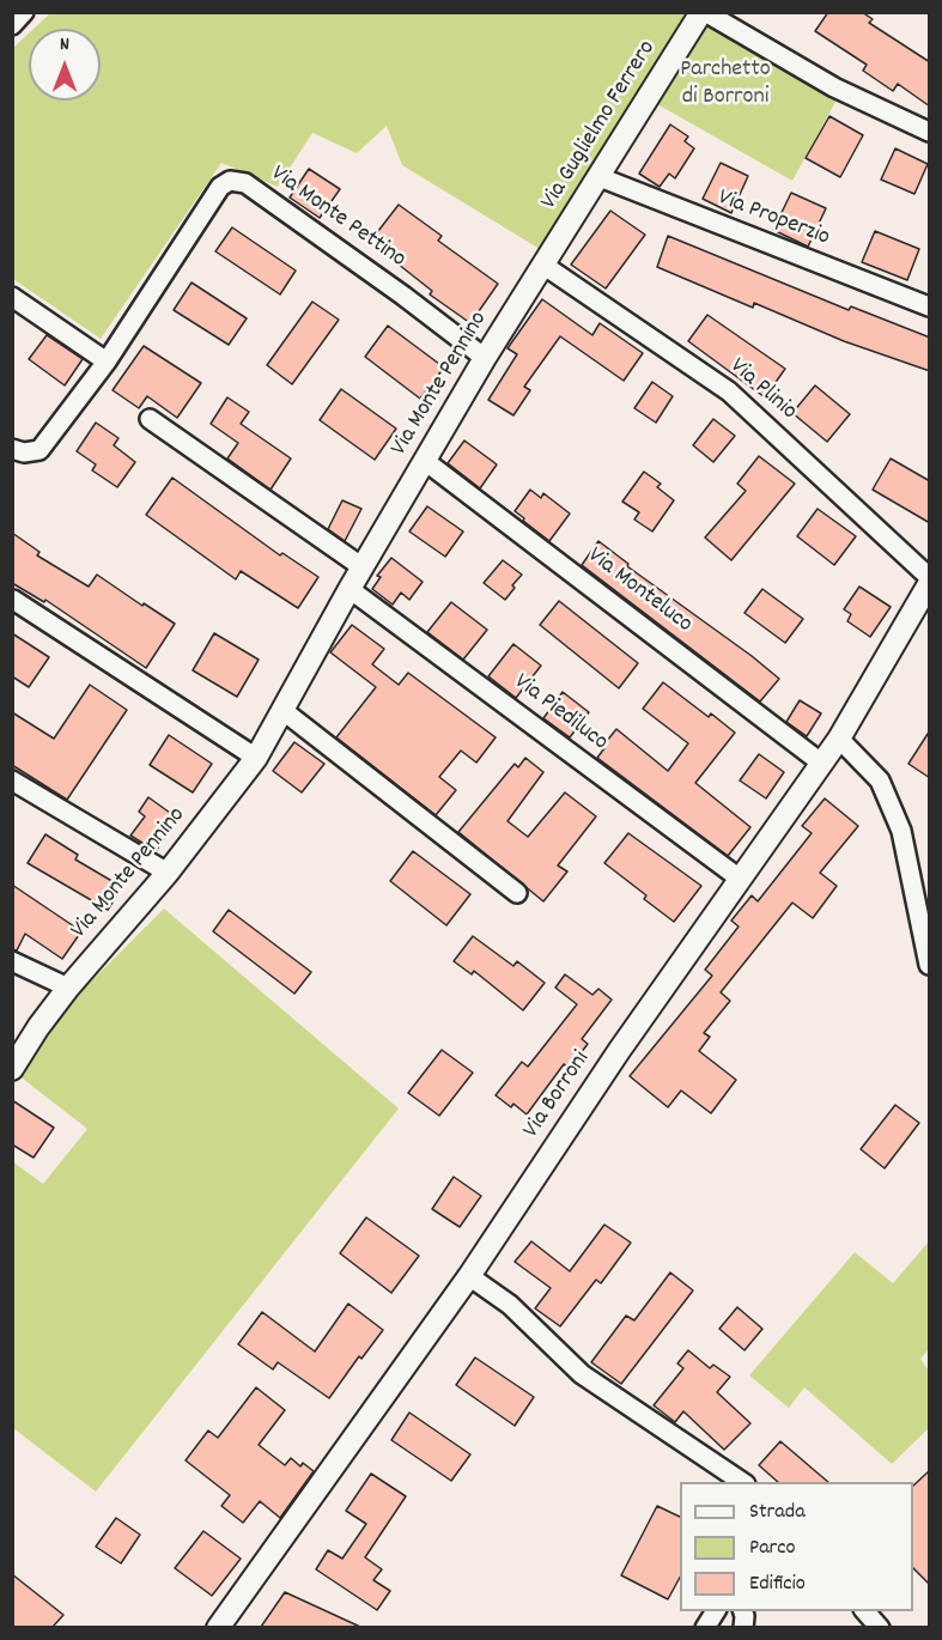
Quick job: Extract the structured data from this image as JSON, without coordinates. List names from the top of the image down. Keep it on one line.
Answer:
{"streets":{"street":["Via Guglielmo Ferrero","Via Monte Pettino","Via Properzio","Via Monte Pennino","Via Plinio","Via Monteluco","Via Piediluco","Via Borroni"]},"crossings":[["Via Guglielmo Ferrero","Via Properzio"],["Via Guglielmo Ferrero","Via Monte Pennino"],["Via Guglielmo Ferrero","Via Plinio"],["Via Monte Pettino","Via Monte Pennino"],["Via Monte Pennino","Via Plinio"],["Via Monte Pennino","Via Monteluco"],["Via Monte Pennino","Via Piediluco"],["Via Monteluco","Via Borroni"],["Via Piediluco","Via Borroni"]],"parks":["Parchetto di Borroni"],"legend":["Strada","Parco","Edificio"],"north":"top"}
